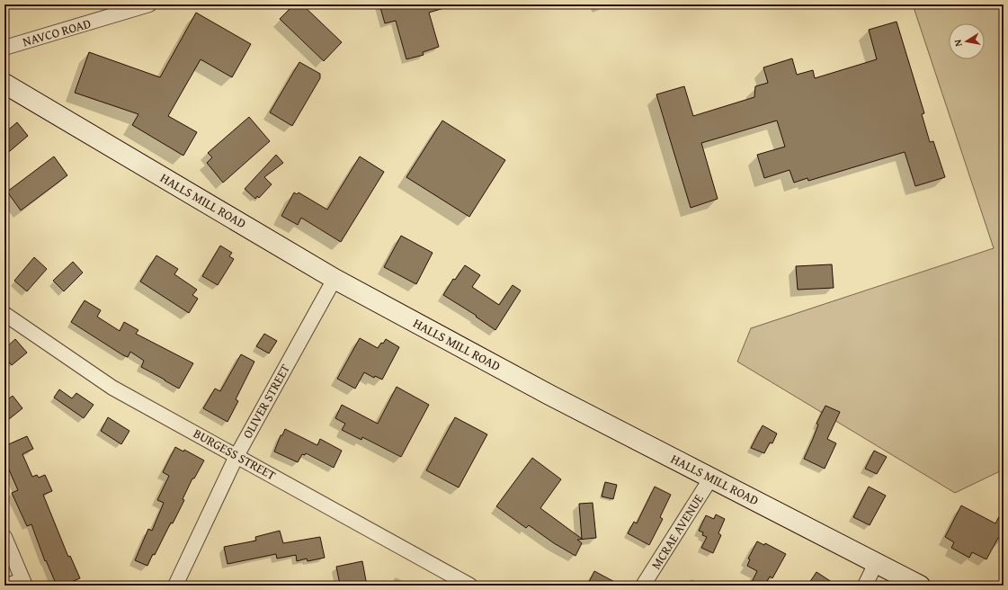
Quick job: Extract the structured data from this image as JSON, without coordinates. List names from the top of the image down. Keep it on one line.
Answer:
{"streets":{"street":["NAVCO ROAD","HALLS MILL ROAD","OLIVER STREET","BURGESS STREET","MCRAE AVENUE"]},"crossings":[["HALLS MILL ROAD","OLIVER STREET"],["HALLS MILL ROAD","MCRAE AVENUE"],["OLIVER STREET","BURGESS STREET"]],"north":"left"}
